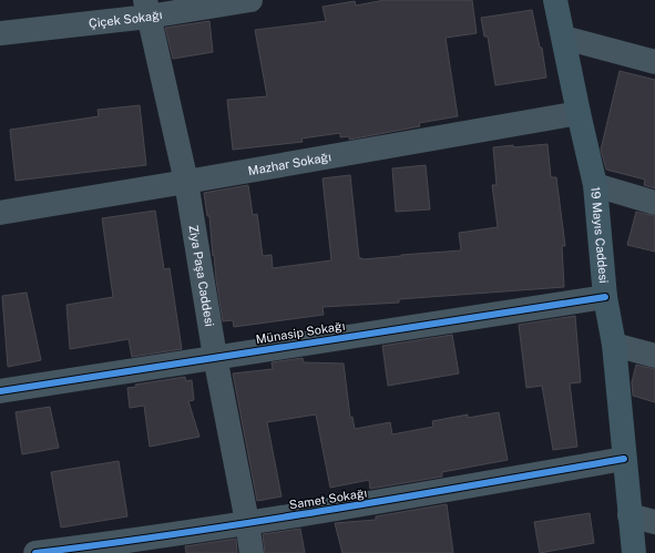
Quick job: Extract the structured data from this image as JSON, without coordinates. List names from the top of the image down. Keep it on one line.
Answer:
{"streets":{"street":["Çiçek Sokağı","Mazhar Sokağı","19 Mayıs Caddesi","Ziya Paşa Caddesi","Münasip Sokağı","Samet Sokağı"]},"crossings":[["Çiçek Sokağı","Ziya Paşa Caddesi"],["Mazhar Sokağı","19 Mayıs Caddesi"],["Mazhar Sokağı","Ziya Paşa Caddesi"],["19 Mayıs Caddesi","Münasip Sokağı"],["19 Mayıs Caddesi","Samet Sokağı"],["Ziya Paşa Caddesi","Münasip Sokağı"],["Ziya Paşa Caddesi","Samet Sokağı"]]}
